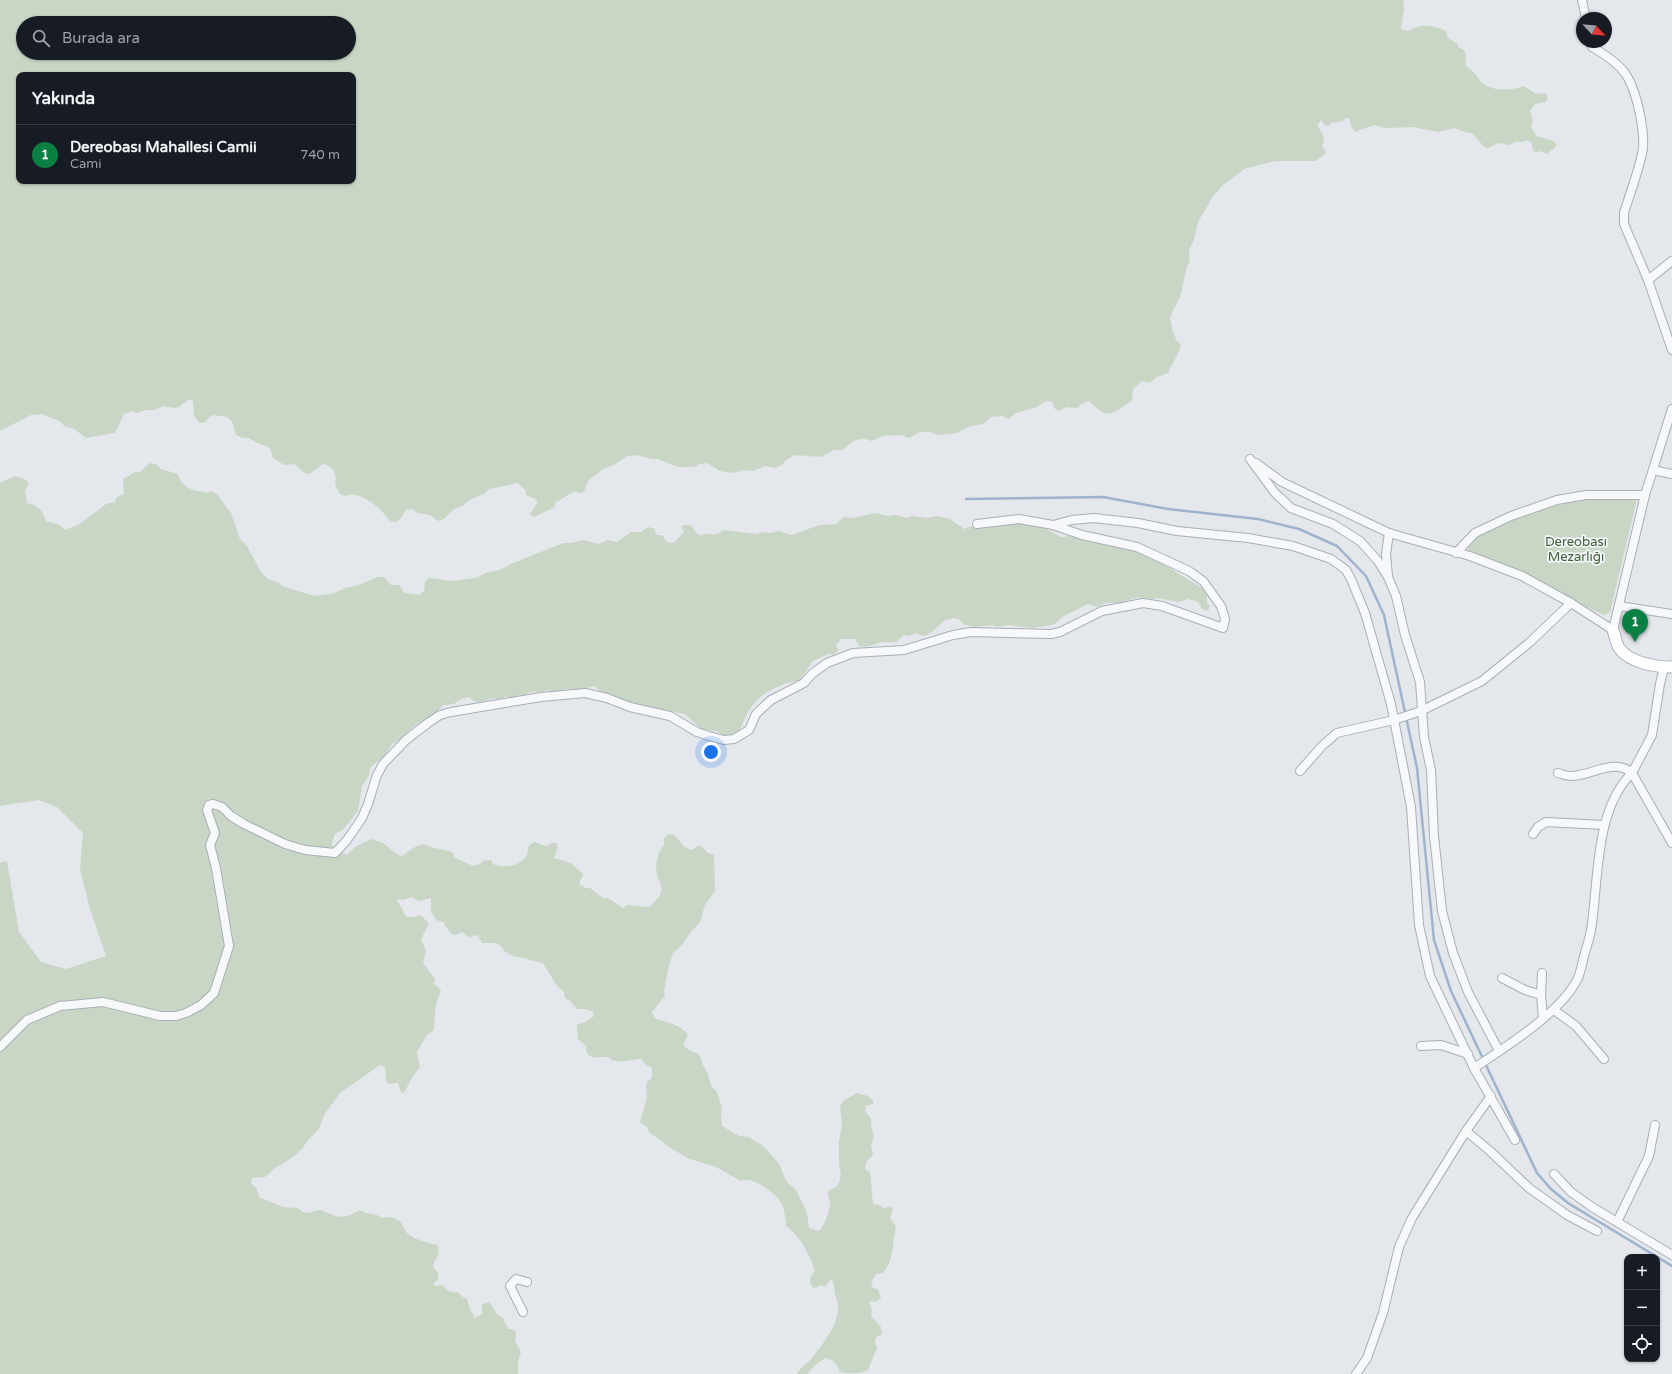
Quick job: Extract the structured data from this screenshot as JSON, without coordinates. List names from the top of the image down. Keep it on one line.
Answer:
{"parks":["Dereobası Mezarlığı"],"north":"bottom right","page":{"search":"Burada ara","heading":"Yakında","list":[{"mark":"1","name":"Dereobası Mahallesi Camii","note":"Cami","value":"740 m"}],"pins":"1","map_buttons":["+","−"]}}
